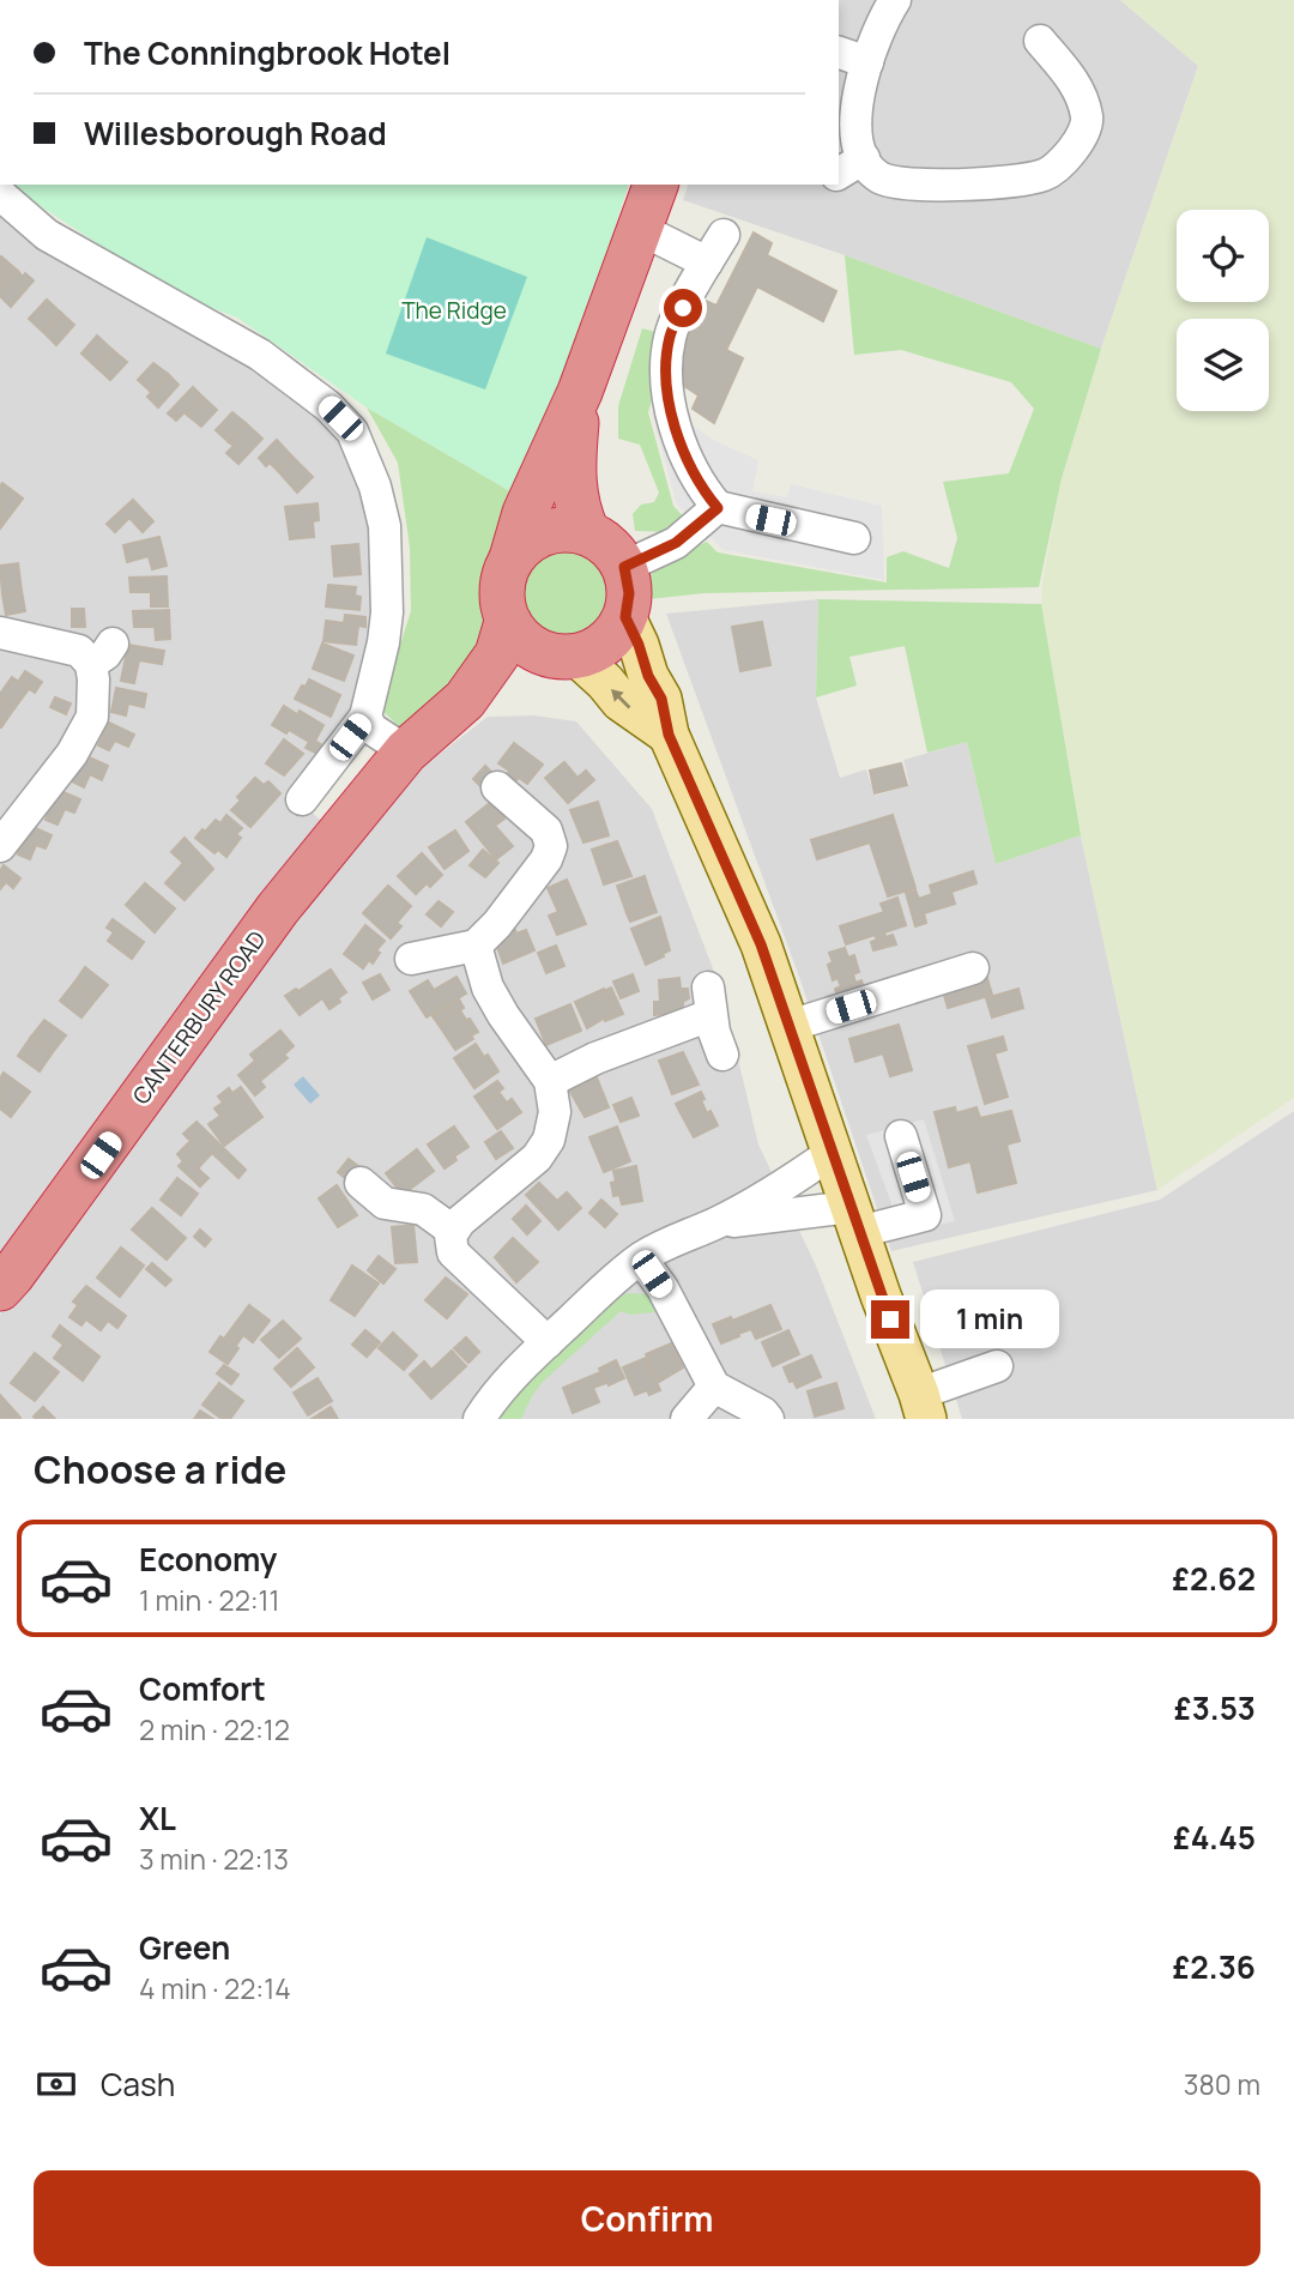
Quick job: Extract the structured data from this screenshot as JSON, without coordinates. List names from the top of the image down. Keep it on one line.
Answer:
{"streets":{"highway":["CANTERBURY ROAD"]},"parks":["The Ridge"],"page":{"banner":["The Conningbrook Hotel","Willesborough Road"],"bubble":"1 min","heading":"Choose a ride","list":[{"name":"Economy","note":"1 min · 22:11","value":"£2.62"},{"name":"Comfort","note":"2 min · 22:12","value":"£3.53"},{"name":"XL","note":"3 min · 22:13","value":"£4.45"},{"name":"Green","note":"4 min · 22:14","value":"£2.36"}],"pay":["Cash","380 m"],"buttons":"Confirm"}}
